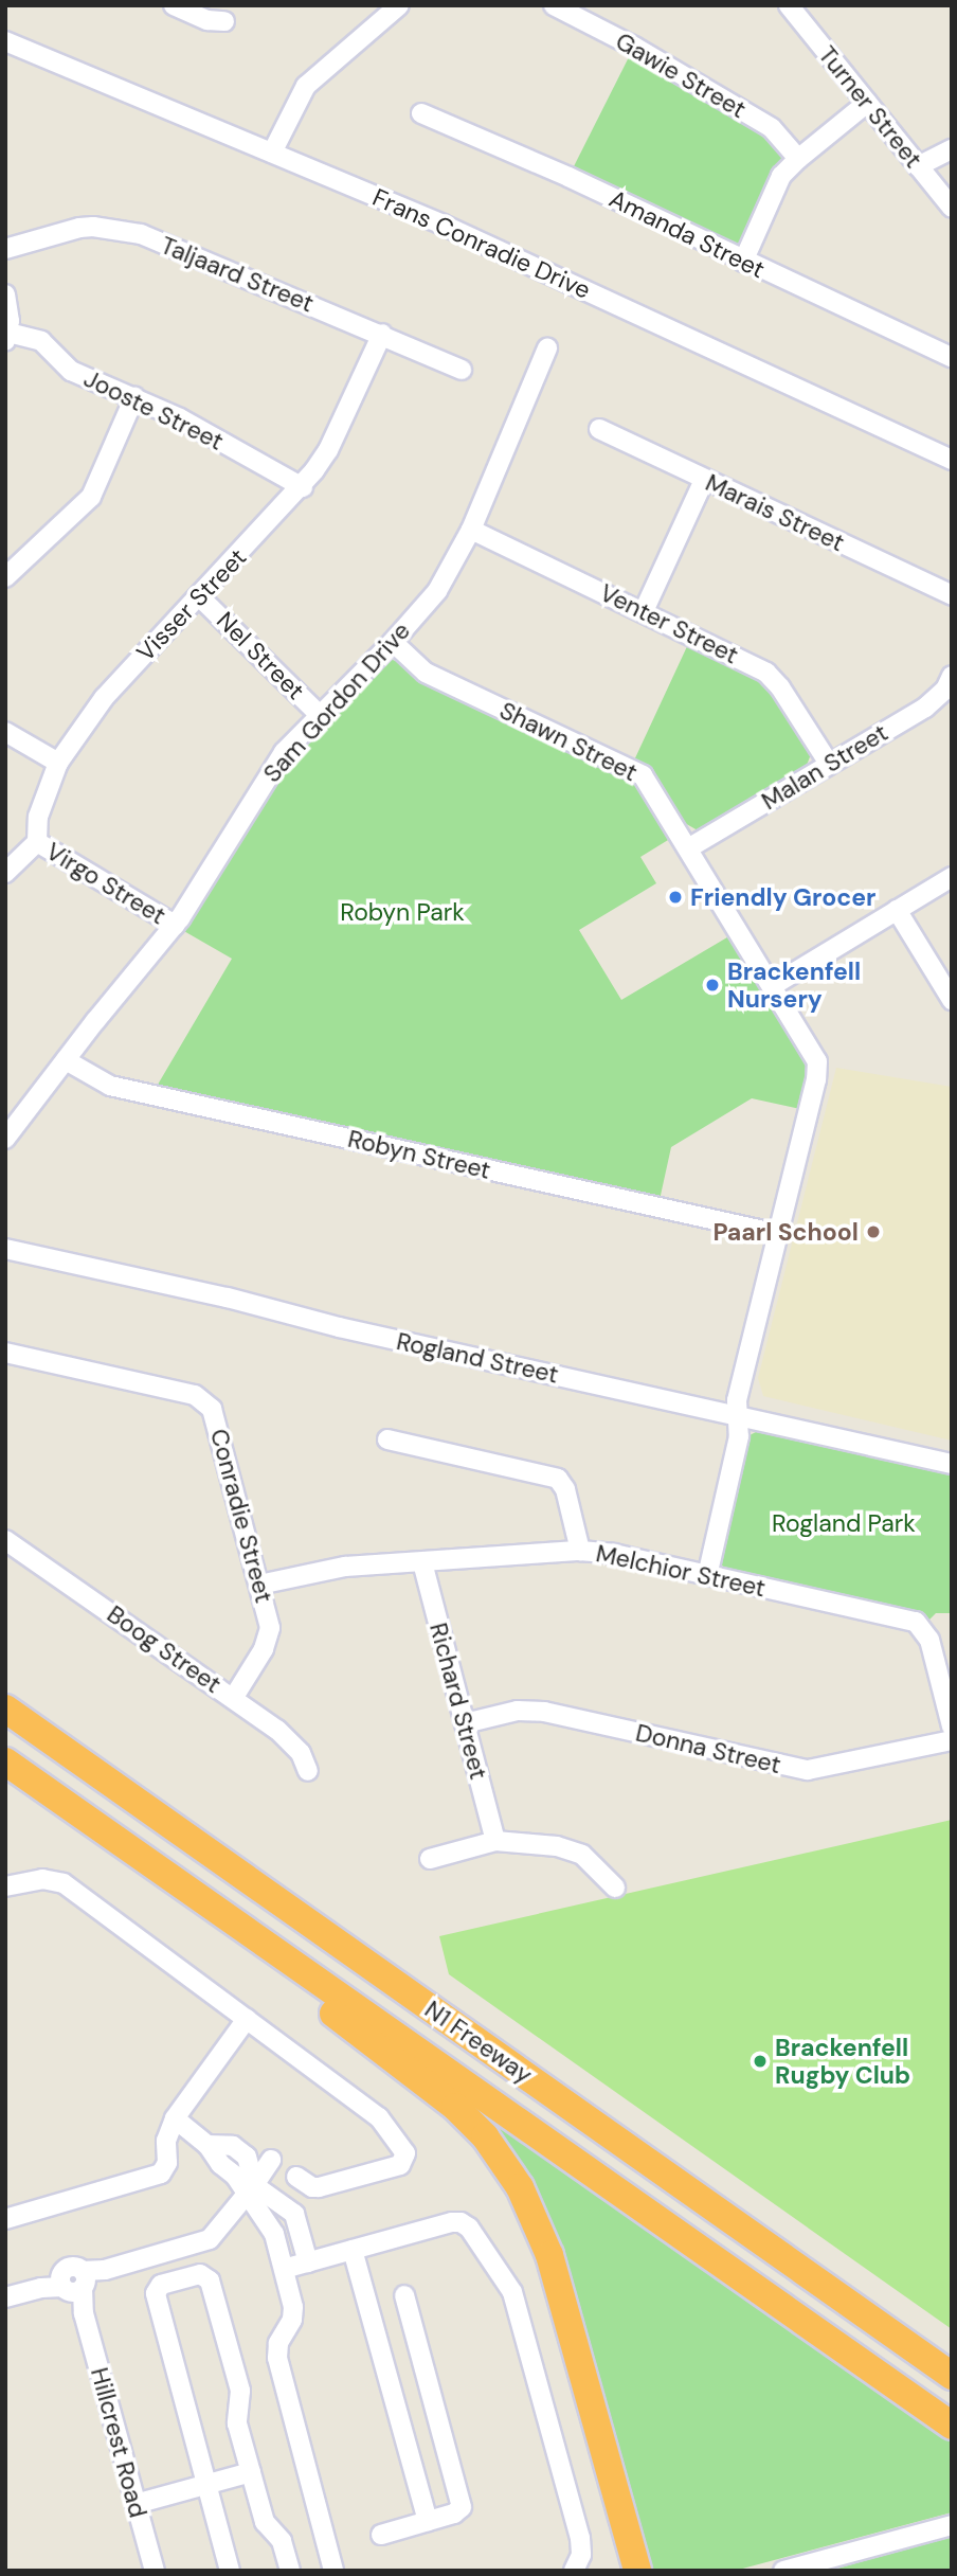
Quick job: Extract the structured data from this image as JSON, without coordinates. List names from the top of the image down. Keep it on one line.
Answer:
{"streets":{"highway":["N1 Freeway"],"street":["Gawie Street","Turner Street","Amanda Street","Frans Conradie Drive","Taljaard Street","Jooste Street","Marais Street","Visser Street","Venter Street","Nel Street","Sam Gordon Drive","Shawn Street","Malan Street","Virgo Street","Robyn Street","Rogland Street","Conradie Street","Melchior Street","Boog Street","Richard Street","Donna Street","Hillcrest Road"]},"crossings":[["Taljaard Street","Visser Street"],["Jooste Street","Visser Street"],["Visser Street","Nel Street"],["Visser Street","Virgo Street"],["Venter Street","Sam Gordon Drive"],["Venter Street","Malan Street"],["Nel Street","Sam Gordon Drive"],["Sam Gordon Drive","Shawn Street"],["Sam Gordon Drive","Virgo Street"],["Sam Gordon Drive","Robyn Street"],["Shawn Street","Malan Street"],["Shawn Street","Robyn Street"],["Shawn Street","Rogland Street"],["Shawn Street","Melchior Street"],["Conradie Street","Melchior Street"],["Conradie Street","Boog Street"],["Melchior Street","Richard Street"],["Richard Street","Donna Street"]],"parks":["Robyn Park","Rogland Park"],"places":["Friendly Grocer","Brackenfell Nursery","Paarl School","Brackenfell Rugby Club"]}
